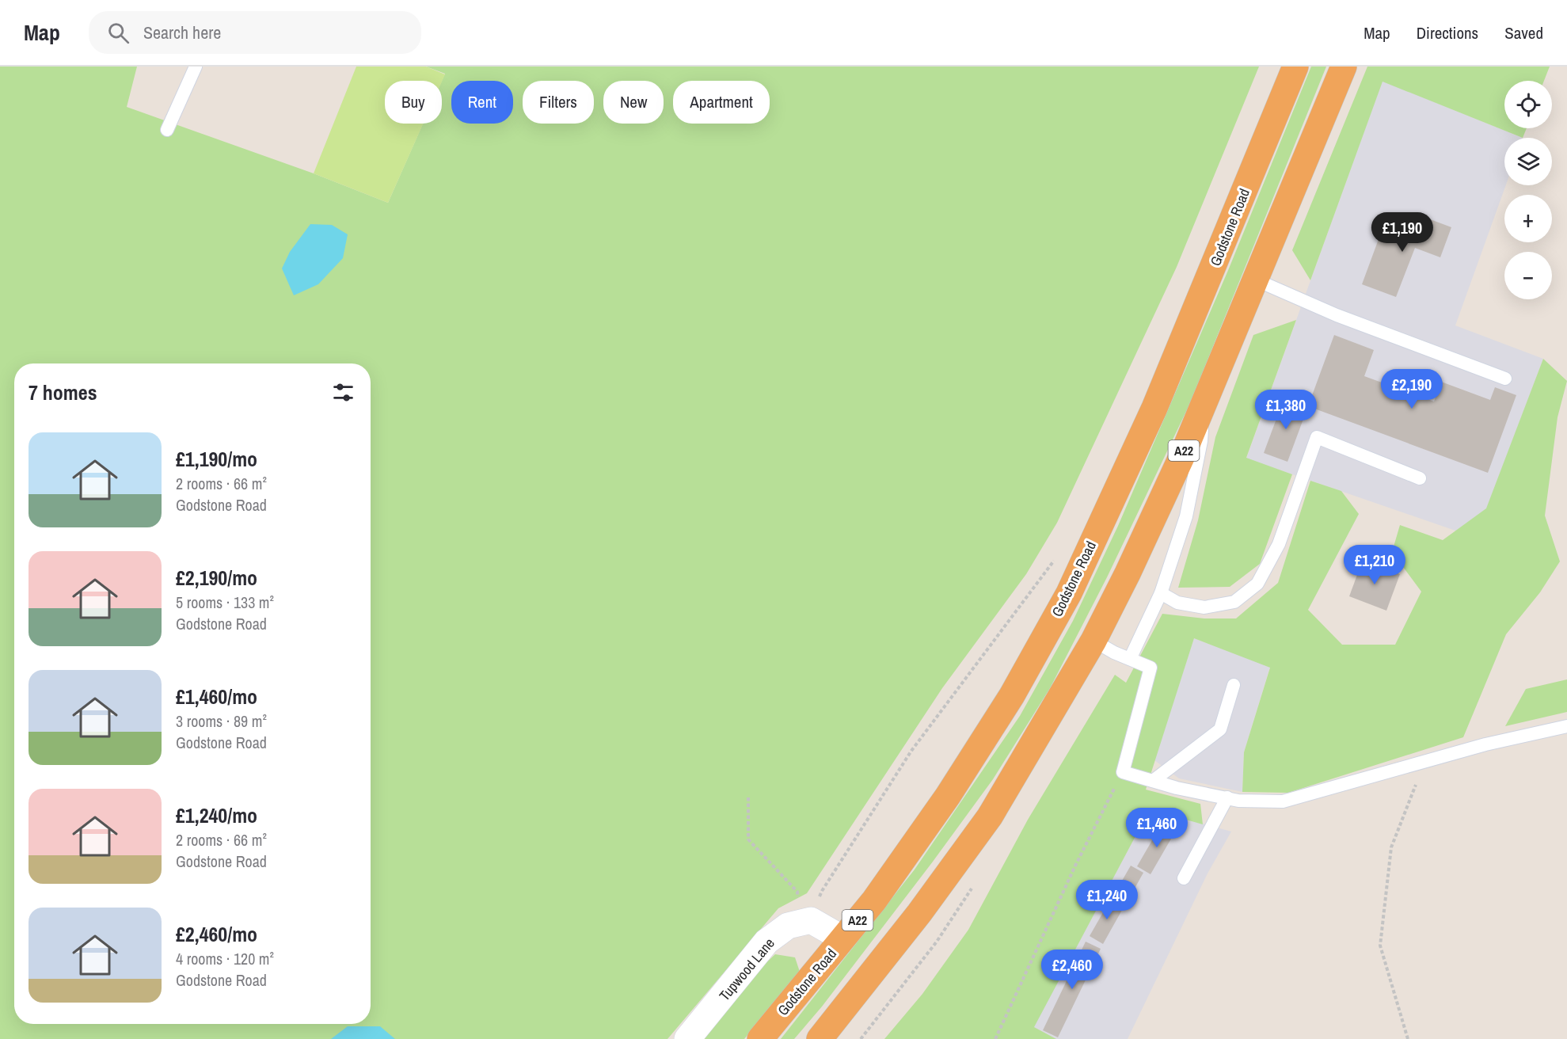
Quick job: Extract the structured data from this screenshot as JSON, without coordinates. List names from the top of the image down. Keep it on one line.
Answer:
{"streets":{"highway":["Godstone Road","A22"],"street":["Tupwood Lane"]},"page":{"header":"Map","search":"Search here","nav":["Map","Directions","Saved"],"map_buttons":["+","−"],"chip":["Buy","Rent","Filters","New","Apartment"],"price":["£1,190","£2,190","£1,380","£1,210","£1,460","£1,240","£2,460"],"heading":"7 homes","list":[{"name":"£1,190/mo","note":"2 rooms · 66 m² · Godstone Road"},{"name":"£2,190/mo","note":"5 rooms · 133 m² · Godstone Road"},{"name":"£1,460/mo","note":"3 rooms · 89 m² · Godstone Road"},{"name":"£1,240/mo","note":"2 rooms · 66 m² · Godstone Road"},{"name":"£2,460/mo","note":"4 rooms · 120 m² · Godstone Road"}]}}
